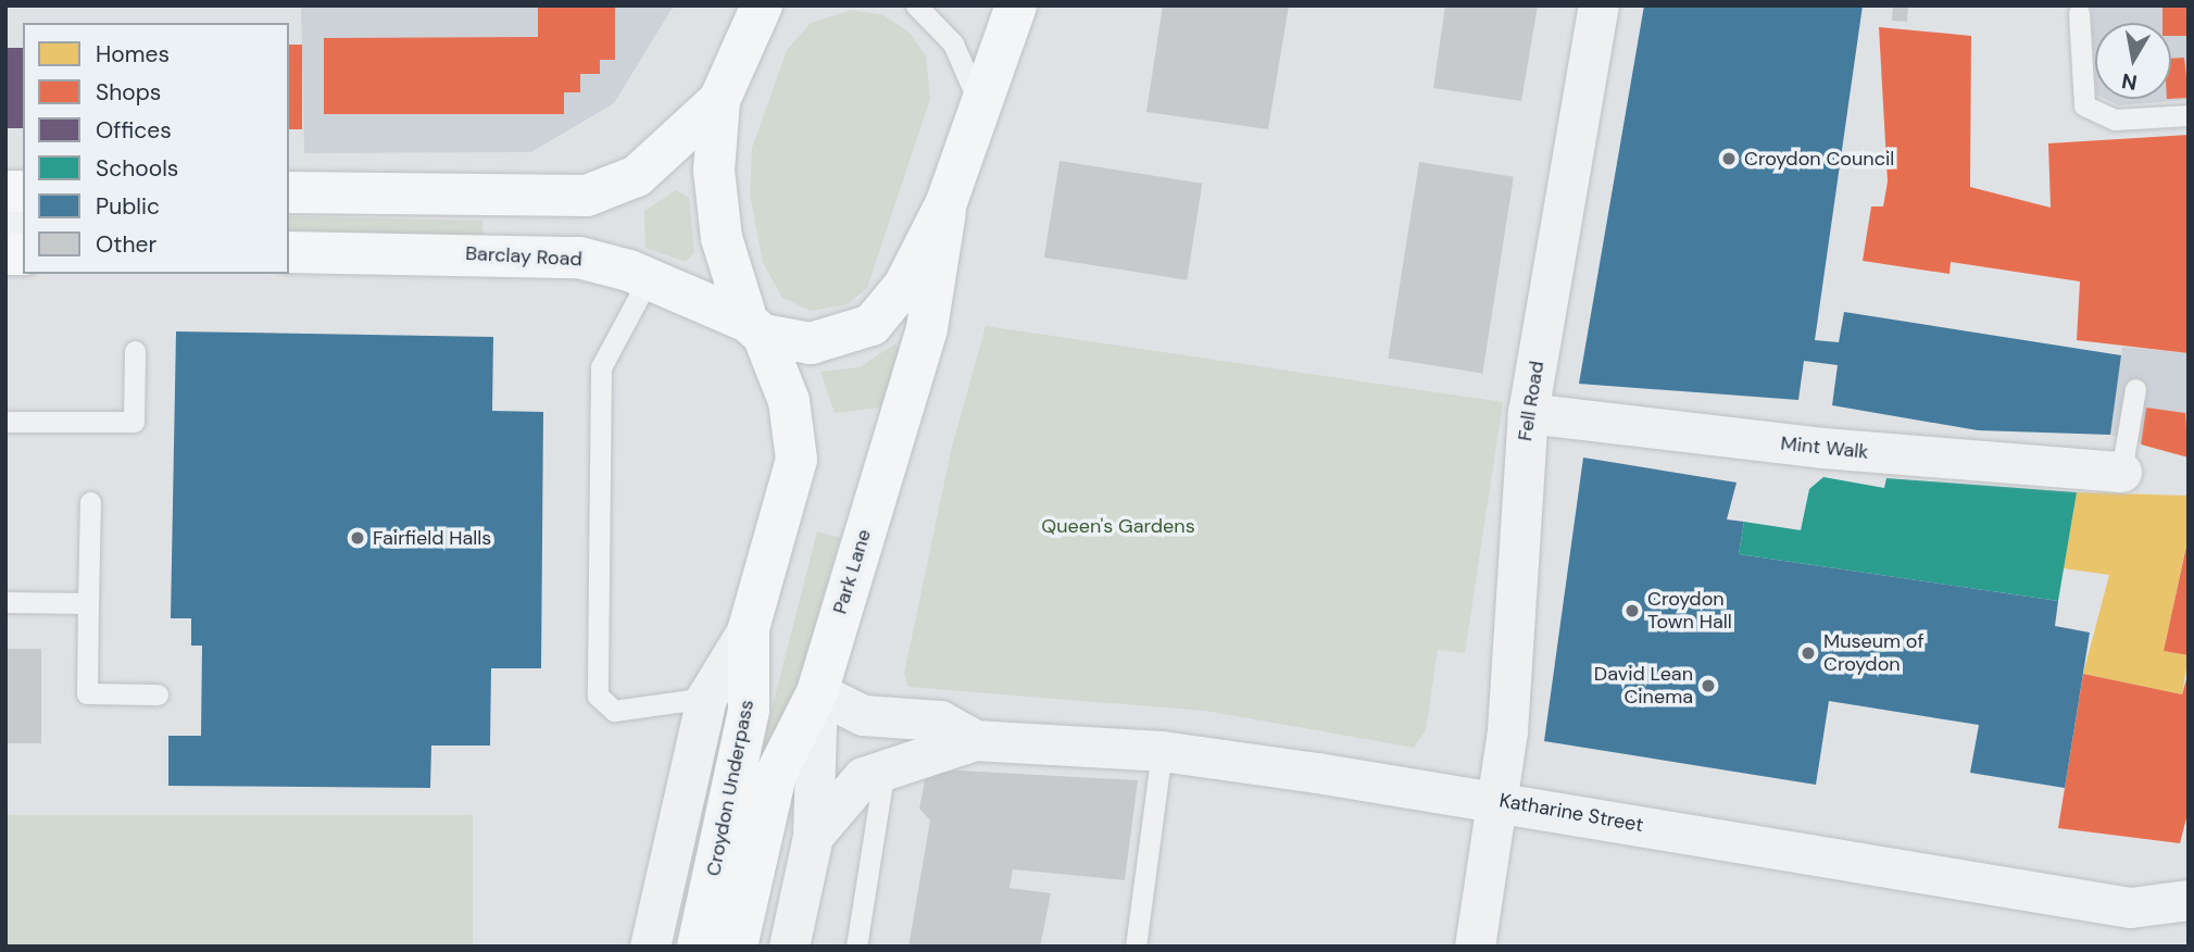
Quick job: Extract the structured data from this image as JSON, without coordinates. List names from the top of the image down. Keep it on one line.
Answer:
{"streets":{"main road":["Barclay Road","Park Lane","Croydon Underpass"],"street":["Fell Road","Mint Walk","Katharine Street"]},"crossings":[["Barclay Road","Park Lane"],["Fell Road","Mint Walk"],["Fell Road","Katharine Street"],["Park Lane","Croydon Underpass"],["Park Lane","Katharine Street"],["Croydon Underpass","Katharine Street"]],"parks":["Queen's Gardens"],"places":["Croydon Council","Fairfield Halls","Croydon Town Hall","Museum of Croydon","David Lean Cinema"],"legend":["Homes","Shops","Offices","Schools","Public","Other"],"north":"bottom"}
